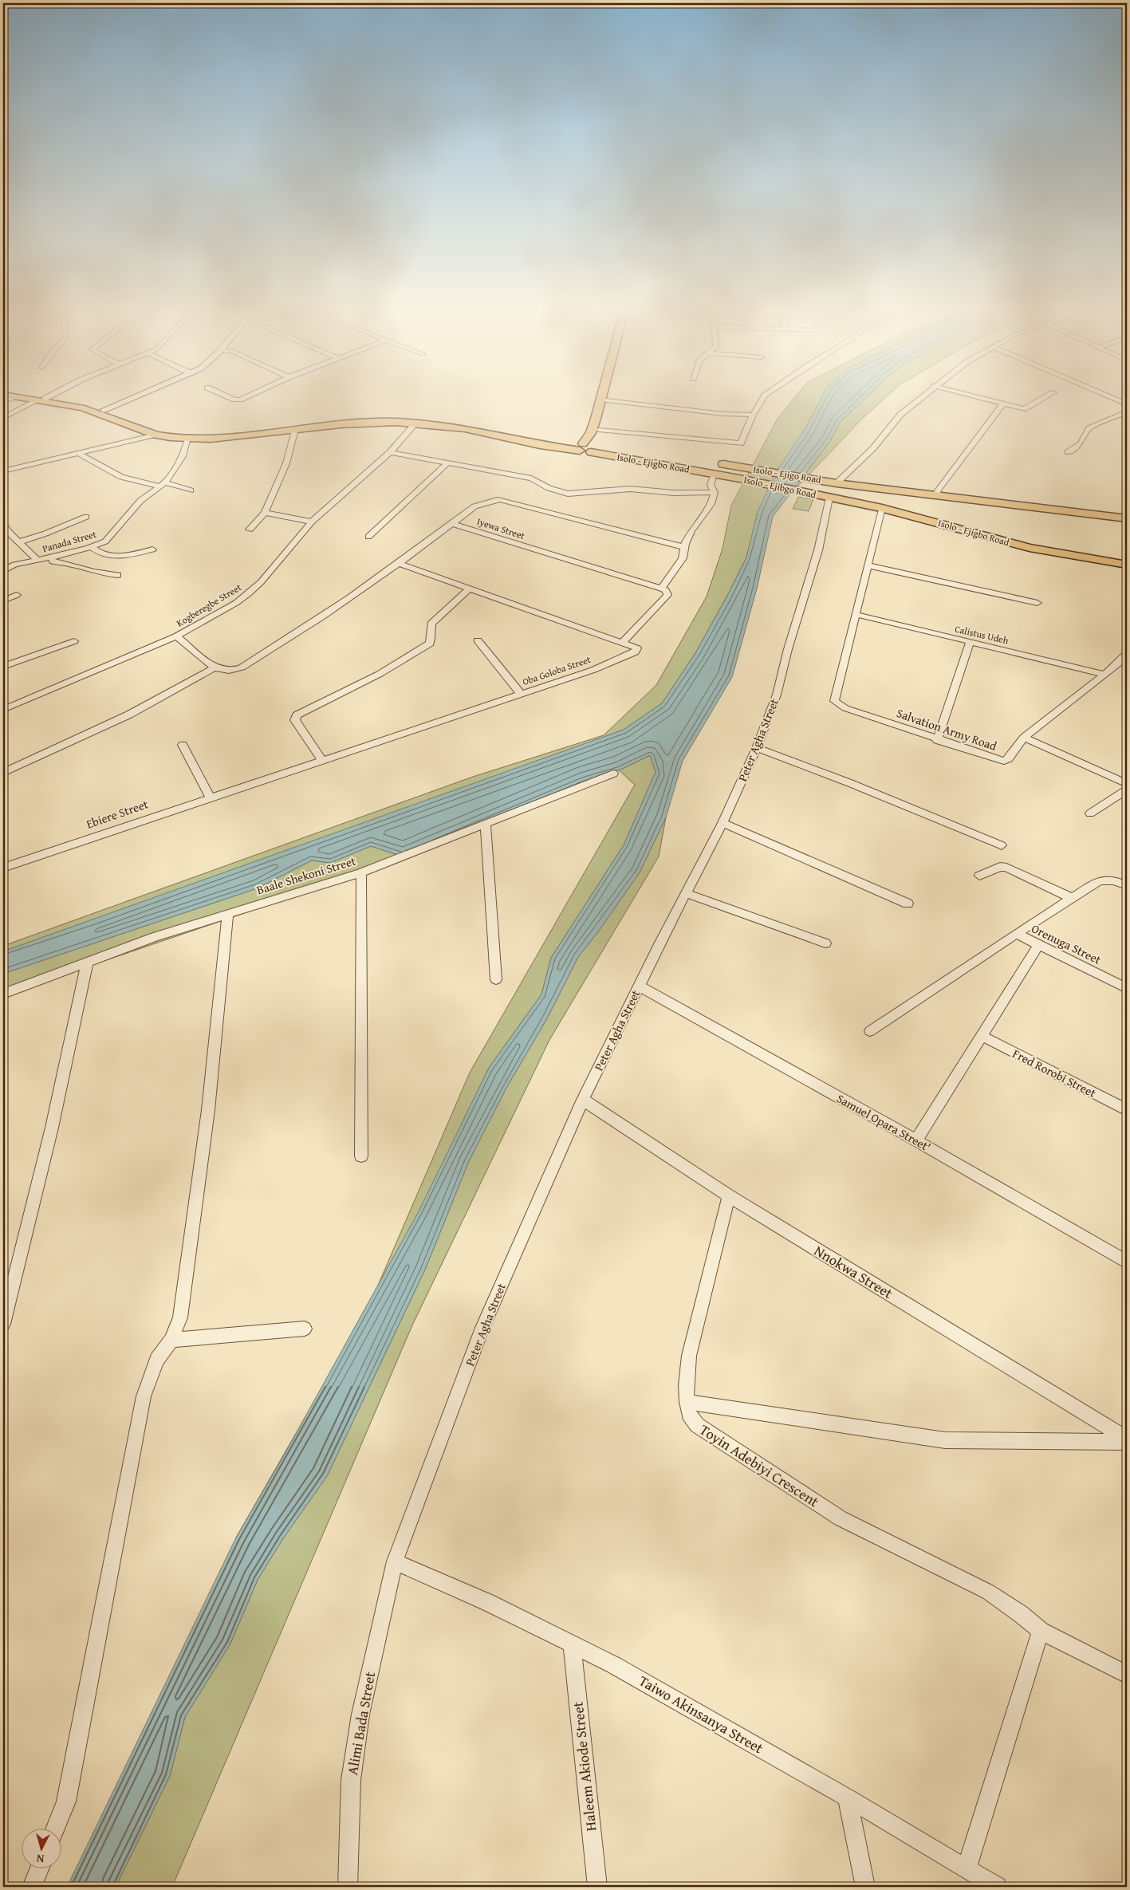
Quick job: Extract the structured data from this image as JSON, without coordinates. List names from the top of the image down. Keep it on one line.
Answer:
{"streets":{"main road":["Isolo - Ejigbo Road","Isolo - Ejigo Road","Isolo - Ejibgo Road"],"street":["Iyewa Street","Panada Street","Kogberegbe Street","Calistus Udeh","Oba Goloba Street","Salvation Army Road","Peter Agha Street","Ebiere Street","Baale Shekoni Street","Orenuga Street","Fred Rorobi Street","Samuel Opara Street'","Nnokwa Street","Toyin Adebiyi Crescent","Taiwo Akinsanya Street","Alimi Bada Street","Haleem Akiode Street"]},"crossings":[["Isolo - Ejigbo Road","Isolo - Ejibgo Road"],["Isolo - Ejigbo Road","Peter Agha Street"],["Isolo - Ejibgo Road","Peter Agha Street"],["Calistus Udeh","Salvation Army Road"],["Oba Goloba Street","Ebiere Street"],["Peter Agha Street","Samuel Opara Street'"],["Peter Agha Street","Nnokwa Street"],["Peter Agha Street","Taiwo Akinsanya Street"],["Peter Agha Street","Alimi Bada Street"],["Nnokwa Street","Toyin Adebiyi Crescent"],["Taiwo Akinsanya Street","Alimi Bada Street"],["Taiwo Akinsanya Street","Haleem Akiode Street"]],"north":"bottom"}
